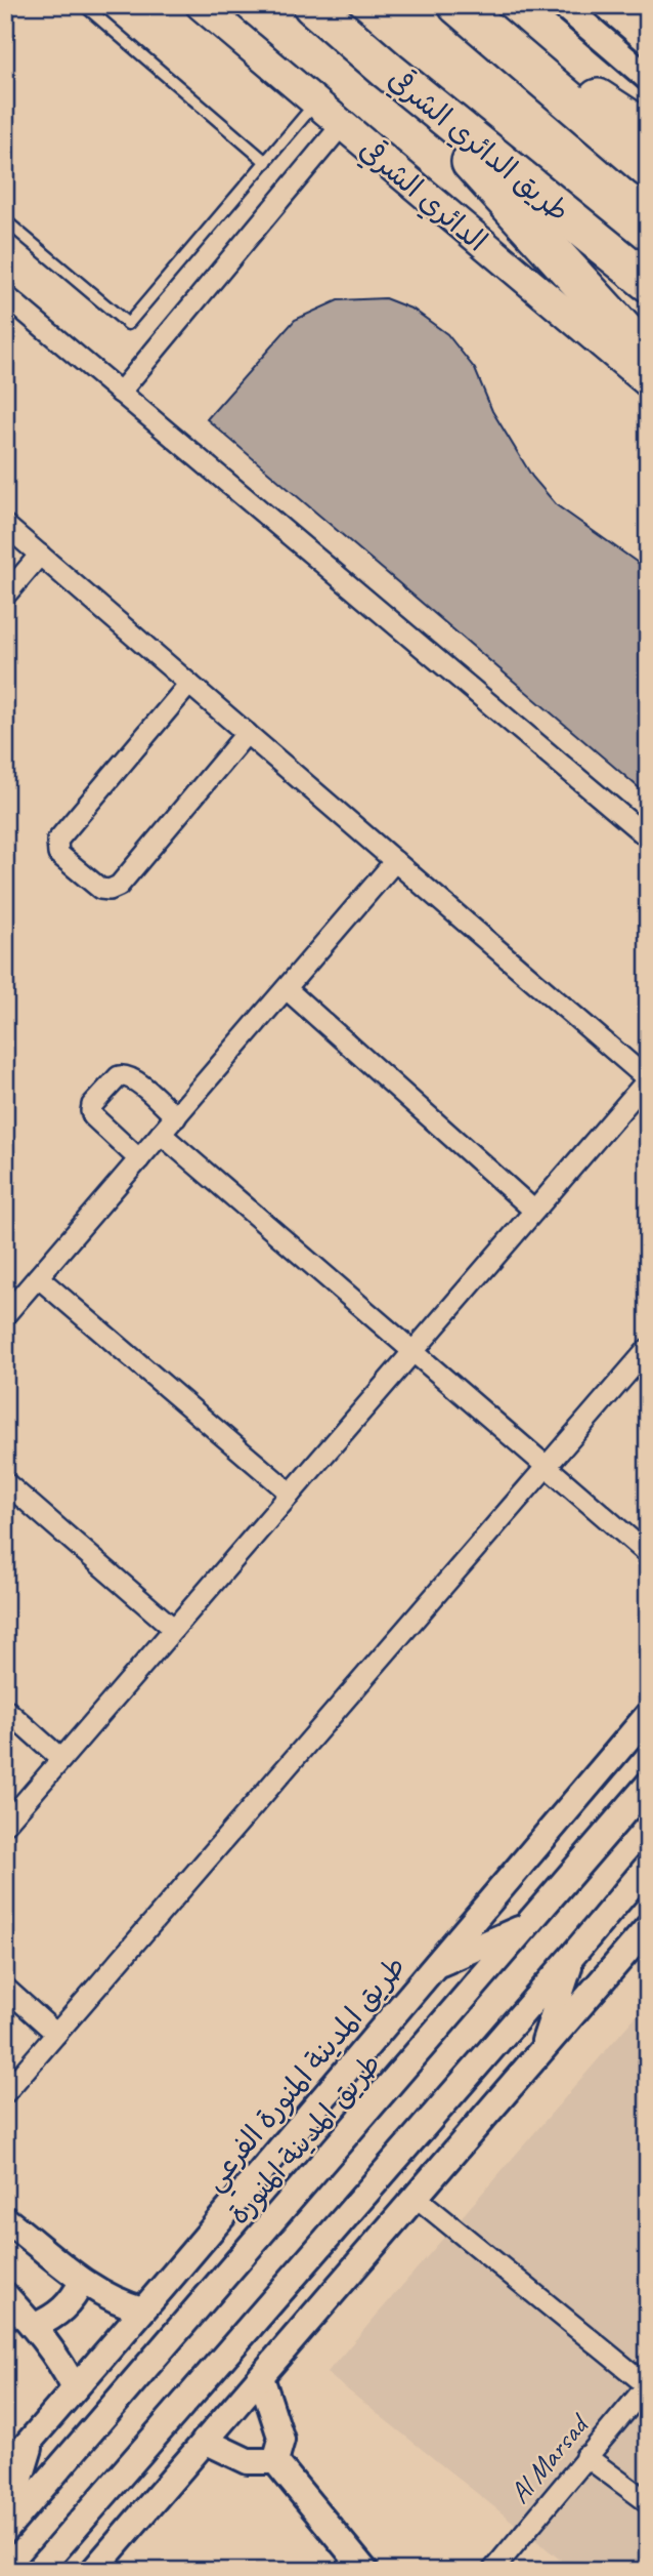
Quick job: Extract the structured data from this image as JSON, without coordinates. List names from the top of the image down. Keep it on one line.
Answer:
{"streets":{"highway":["طريق الدائري الشرقي"],"main road":["الدائري الشرقي"],"street":["طريق المدينة المنورة الفرعي","طريق المدينة المنورة","Al Marsad"]}}
